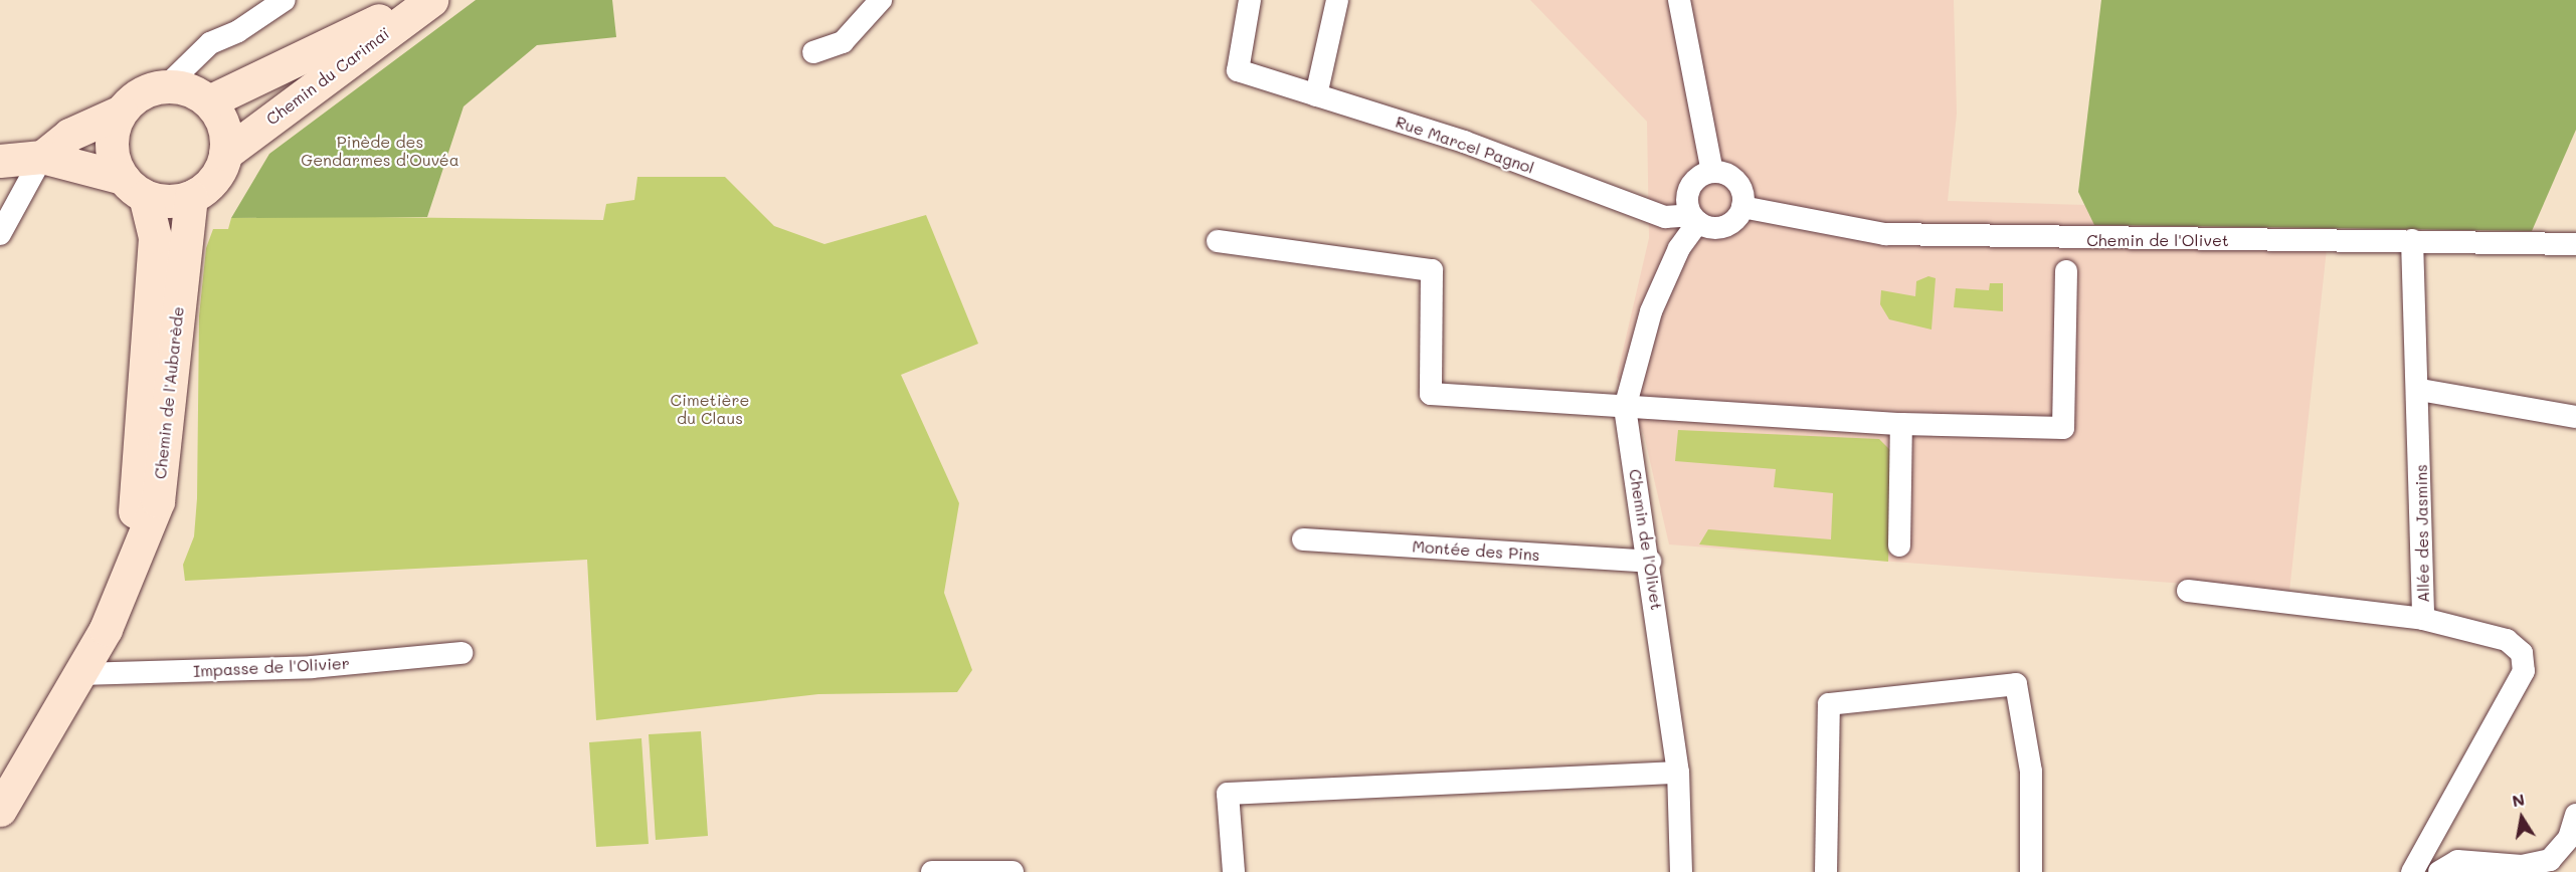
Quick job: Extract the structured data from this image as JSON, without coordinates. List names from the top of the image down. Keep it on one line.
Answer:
{"streets":{"main road":["Chemin du Carimaï","Chemin de l'Aubarède"],"street":["Rue Marcel Pagnol","Chemin de l'Olivet","Allée des Jasmins","Montée des Pins","Impasse de l'Olivier"]},"crossings":[["Chemin du Carimaï","Chemin de l'Aubarède"],["Rue Marcel Pagnol","Chemin de l'Olivet"],["Chemin de l'Olivet","Allée des Jasmins"],["Chemin de l'Olivet","Montée des Pins"],["Chemin de l'Aubarède","Impasse de l'Olivier"]],"parks":["Pinède des Gendarmes d'Ouvéa","Cimetière du Claus"],"north":"top"}
